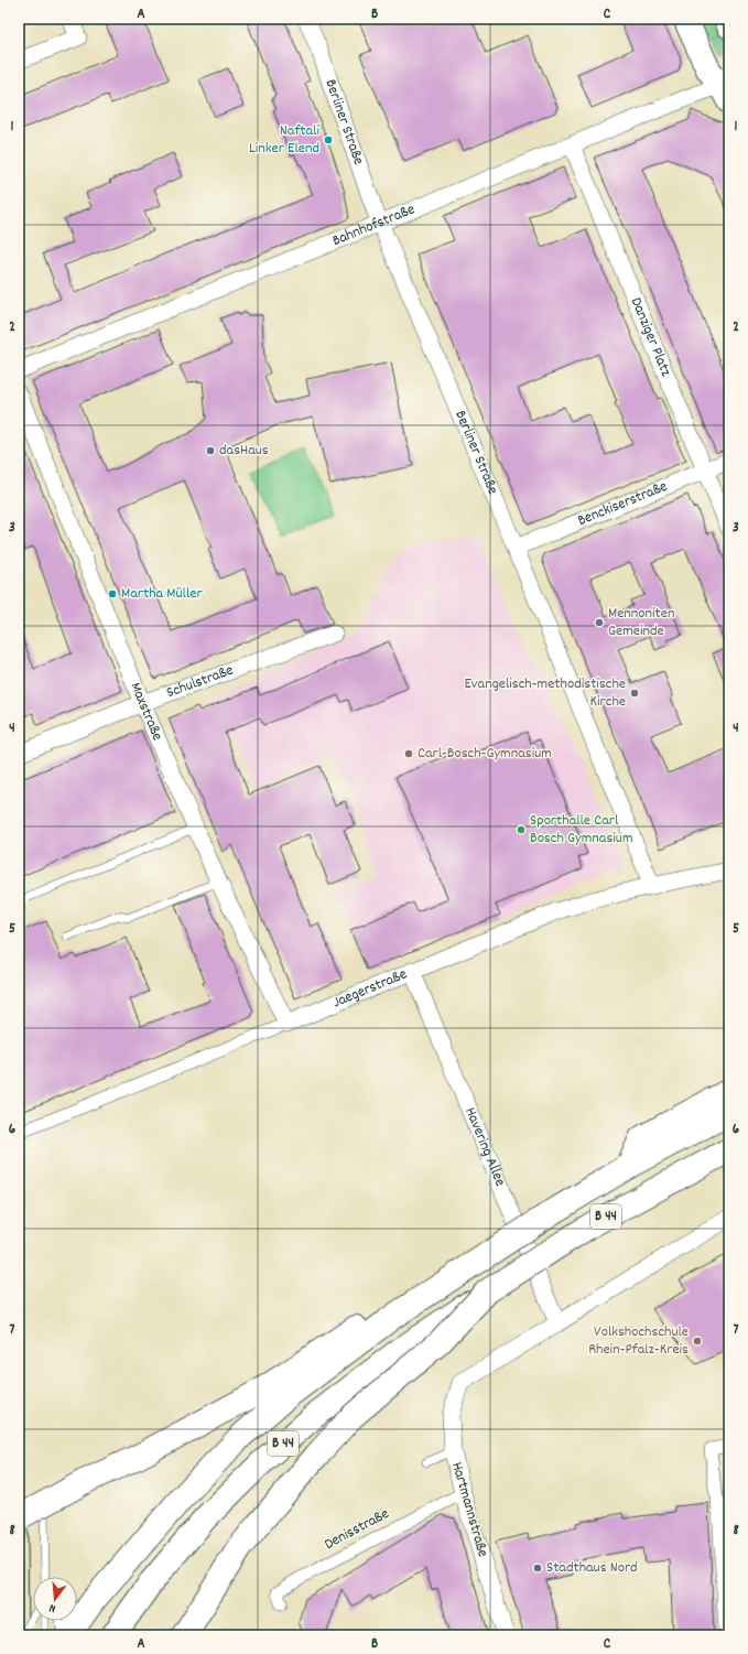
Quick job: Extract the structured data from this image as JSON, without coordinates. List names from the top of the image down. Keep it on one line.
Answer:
{"streets":{"main road":["B 44"],"street":["Berliner Straße","Bahnhofstraße","Danziger Platz","Benckiserstraße","Schulstraße","Maxstraße","Jaegerstraße","Havering Allee","Hartmannstraße","Denisstraße"]},"crossings":[["Berliner Straße","Bahnhofstraße"],["Berliner Straße","Benckiserstraße"],["Berliner Straße","Jaegerstraße"],["Bahnhofstraße","Danziger Platz"],["Danziger Platz","Benckiserstraße"],["Schulstraße","Maxstraße"],["Maxstraße","Jaegerstraße"],["Jaegerstraße","Havering Allee"],["Havering Allee","Hartmannstraße"],["Hartmannstraße","Denisstraße"]],"places":["Naftali Linker Elend","dasHaus","Martha Müller","Mennoniten Gemeinde","Evangelisch-methodistische Kirche","Carl-Bosch-Gymnasium","Sporthalle Carl Bosch Gymnasium","Volkshochschule Rhein-Pfalz-Kreis","Stadthaus Nord"],"north":"bottom","grid":{"columns":["A","B","C"],"rows":["1","2","3","4","5","6","7","8"]}}
